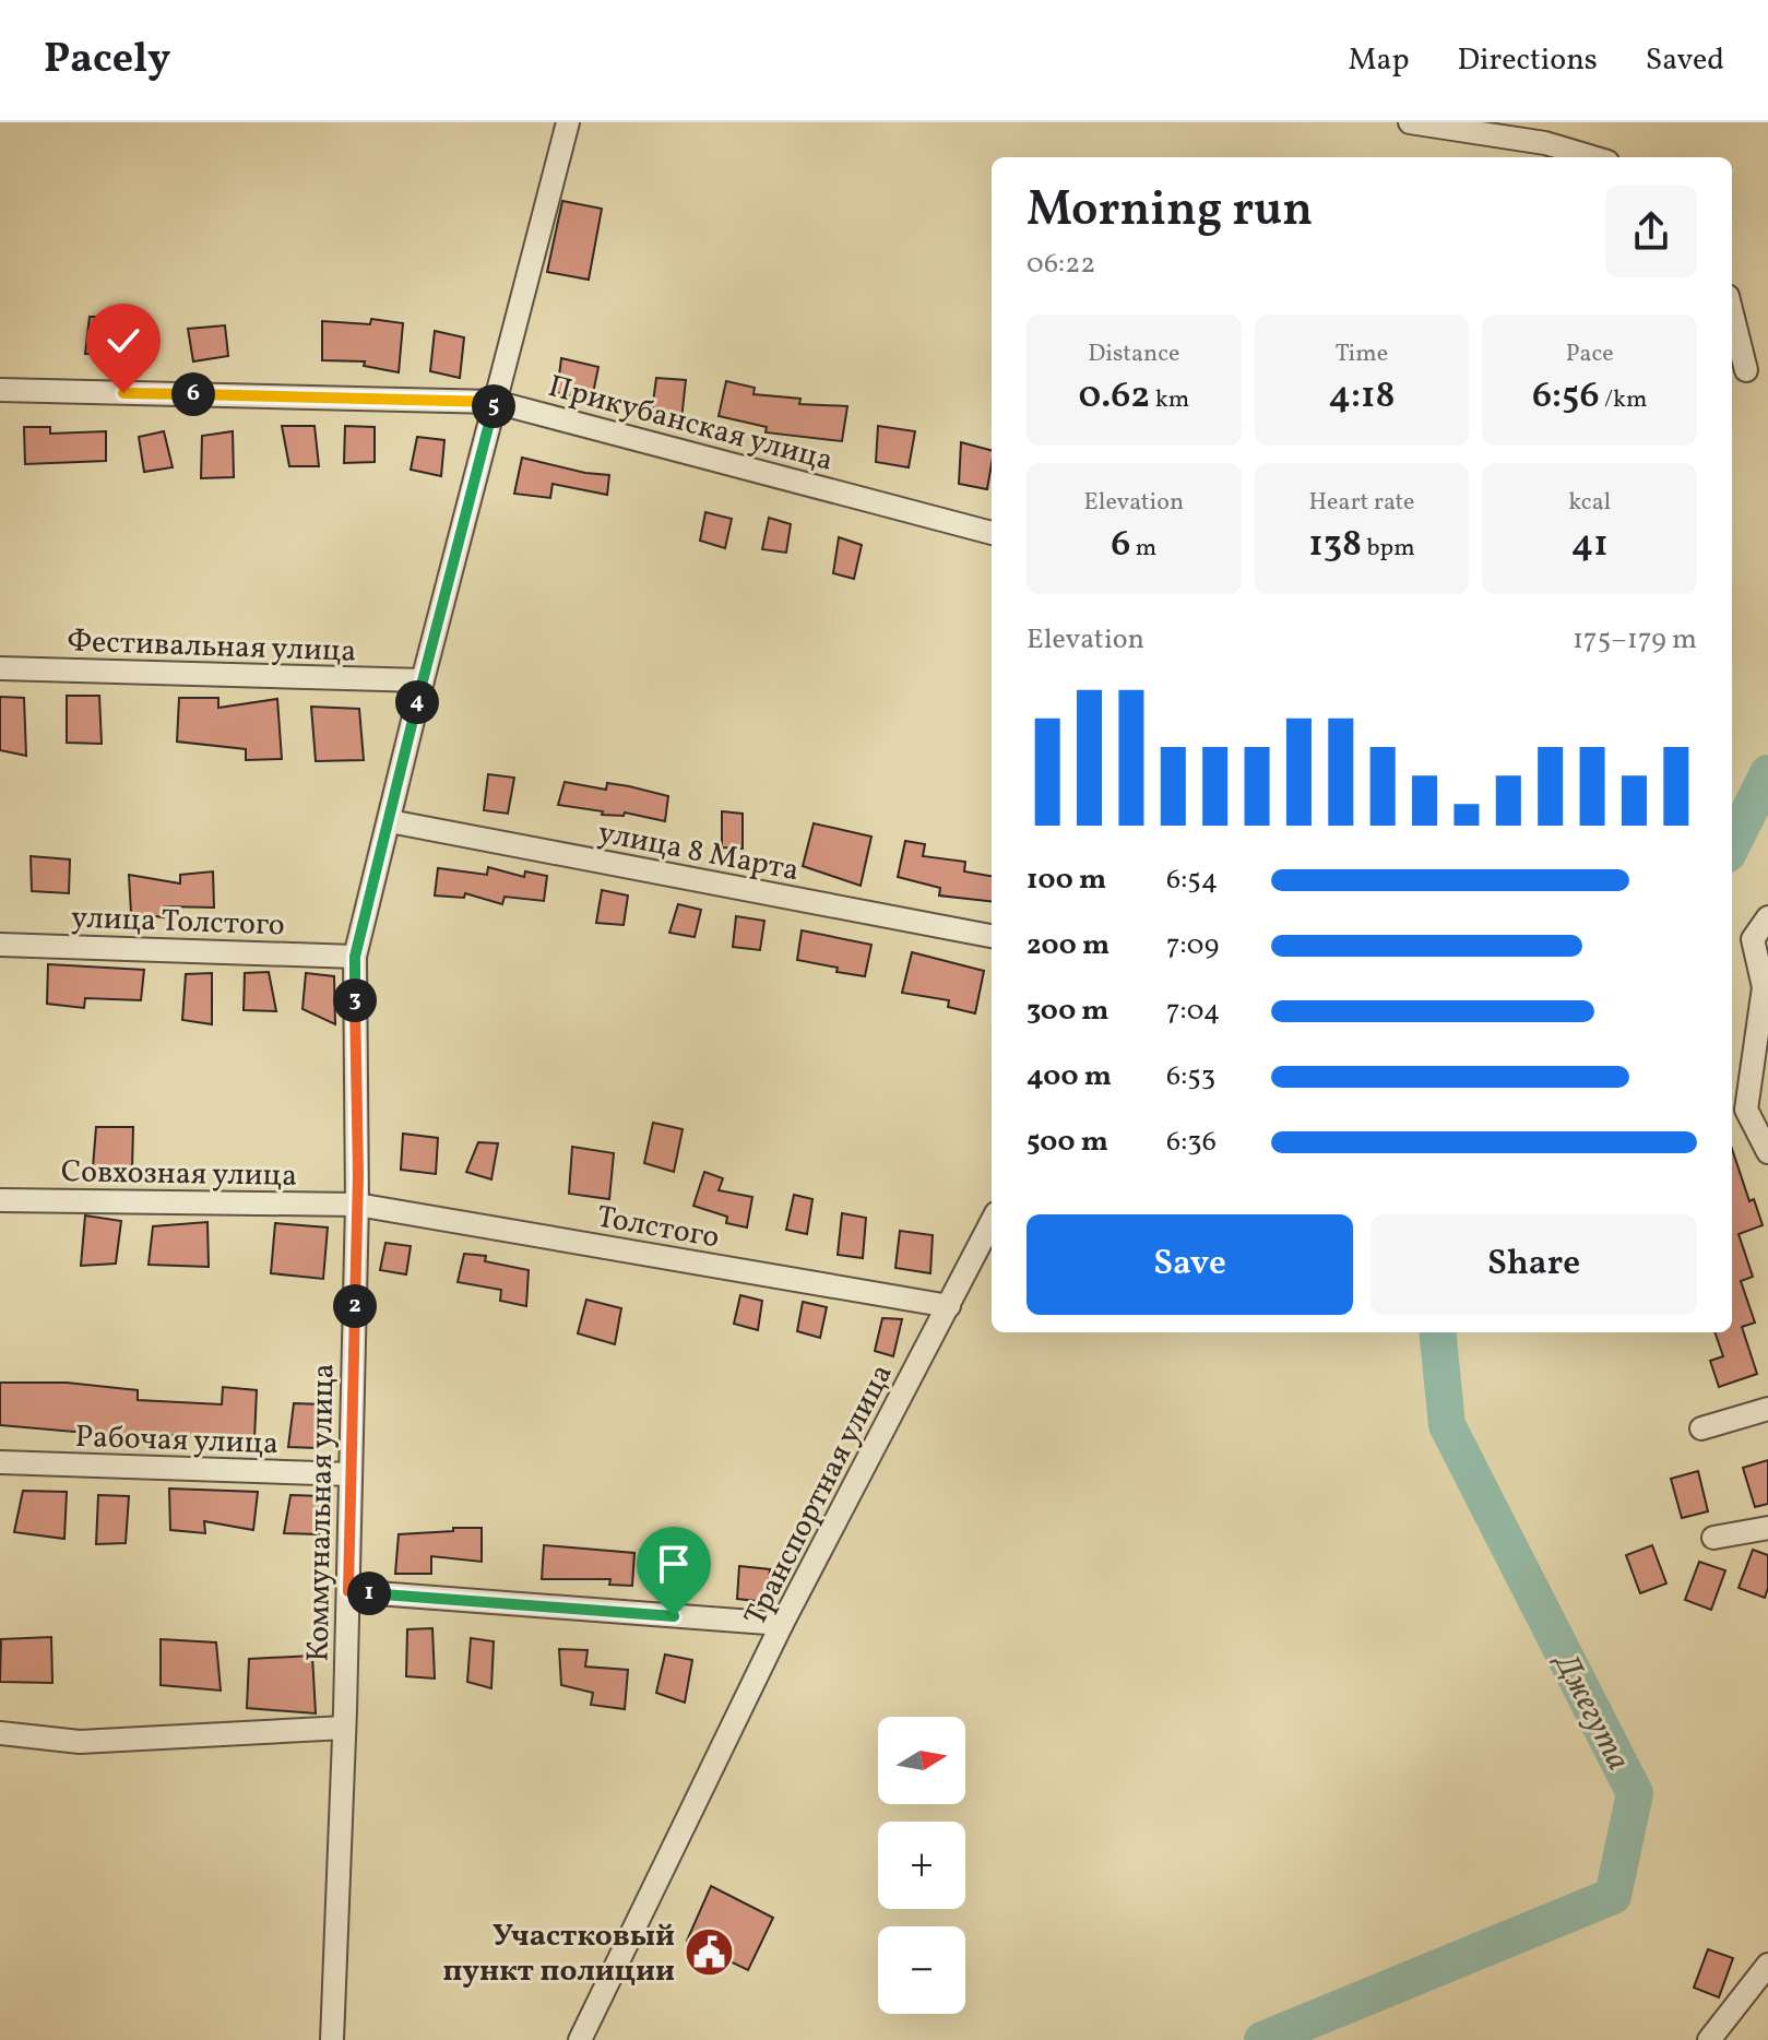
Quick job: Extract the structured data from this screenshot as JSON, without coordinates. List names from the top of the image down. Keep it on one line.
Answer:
{"streets":{"street":["Прикубанская улица","Фестивальная улица","улица 8 Марта","улица Толстого","Совхозная улица","Толстого","Рабочая улица","Транспортная улица","Коммунальная улица"]},"crossings":[["Прикубанская улица","Коммунальная улица"],["Фестивальная улица","Коммунальная улица"],["улица 8 Марта","Коммунальная улица"],["улица Толстого","Коммунальная улица"],["Совхозная улица","Толстого"],["Совхозная улица","Коммунальная улица"],["Толстого","Транспортная улица"],["Толстого","Коммунальная улица"],["Рабочая улица","Коммунальная улица"]],"water":["Джегута"],"places":{"public building":["Участковый пункт полиции"]},"north":"right","page":{"header":"Pacely","nav":["Map","Directions","Saved"],"heading":["Morning run","06:22"],"stats":[["Distance","0.62 km"],["Time","4:18"],["Pace","6:56 /km"],["Elevation","6 m"],["Heart rate","138 bpm"],["kcal","41"]],"pins":["6","5","4","3","2","1"],"chart":["Elevation","175–179 m"],"list":[{"name":"100 m","note":"6:54"},{"name":"200 m","note":"7:09"},{"name":"300 m","note":"7:04"},{"name":"400 m","note":"6:53"},{"name":"500 m","note":"6:36"}],"buttons":["Save","Share"],"map_buttons":["+","−"]}}
